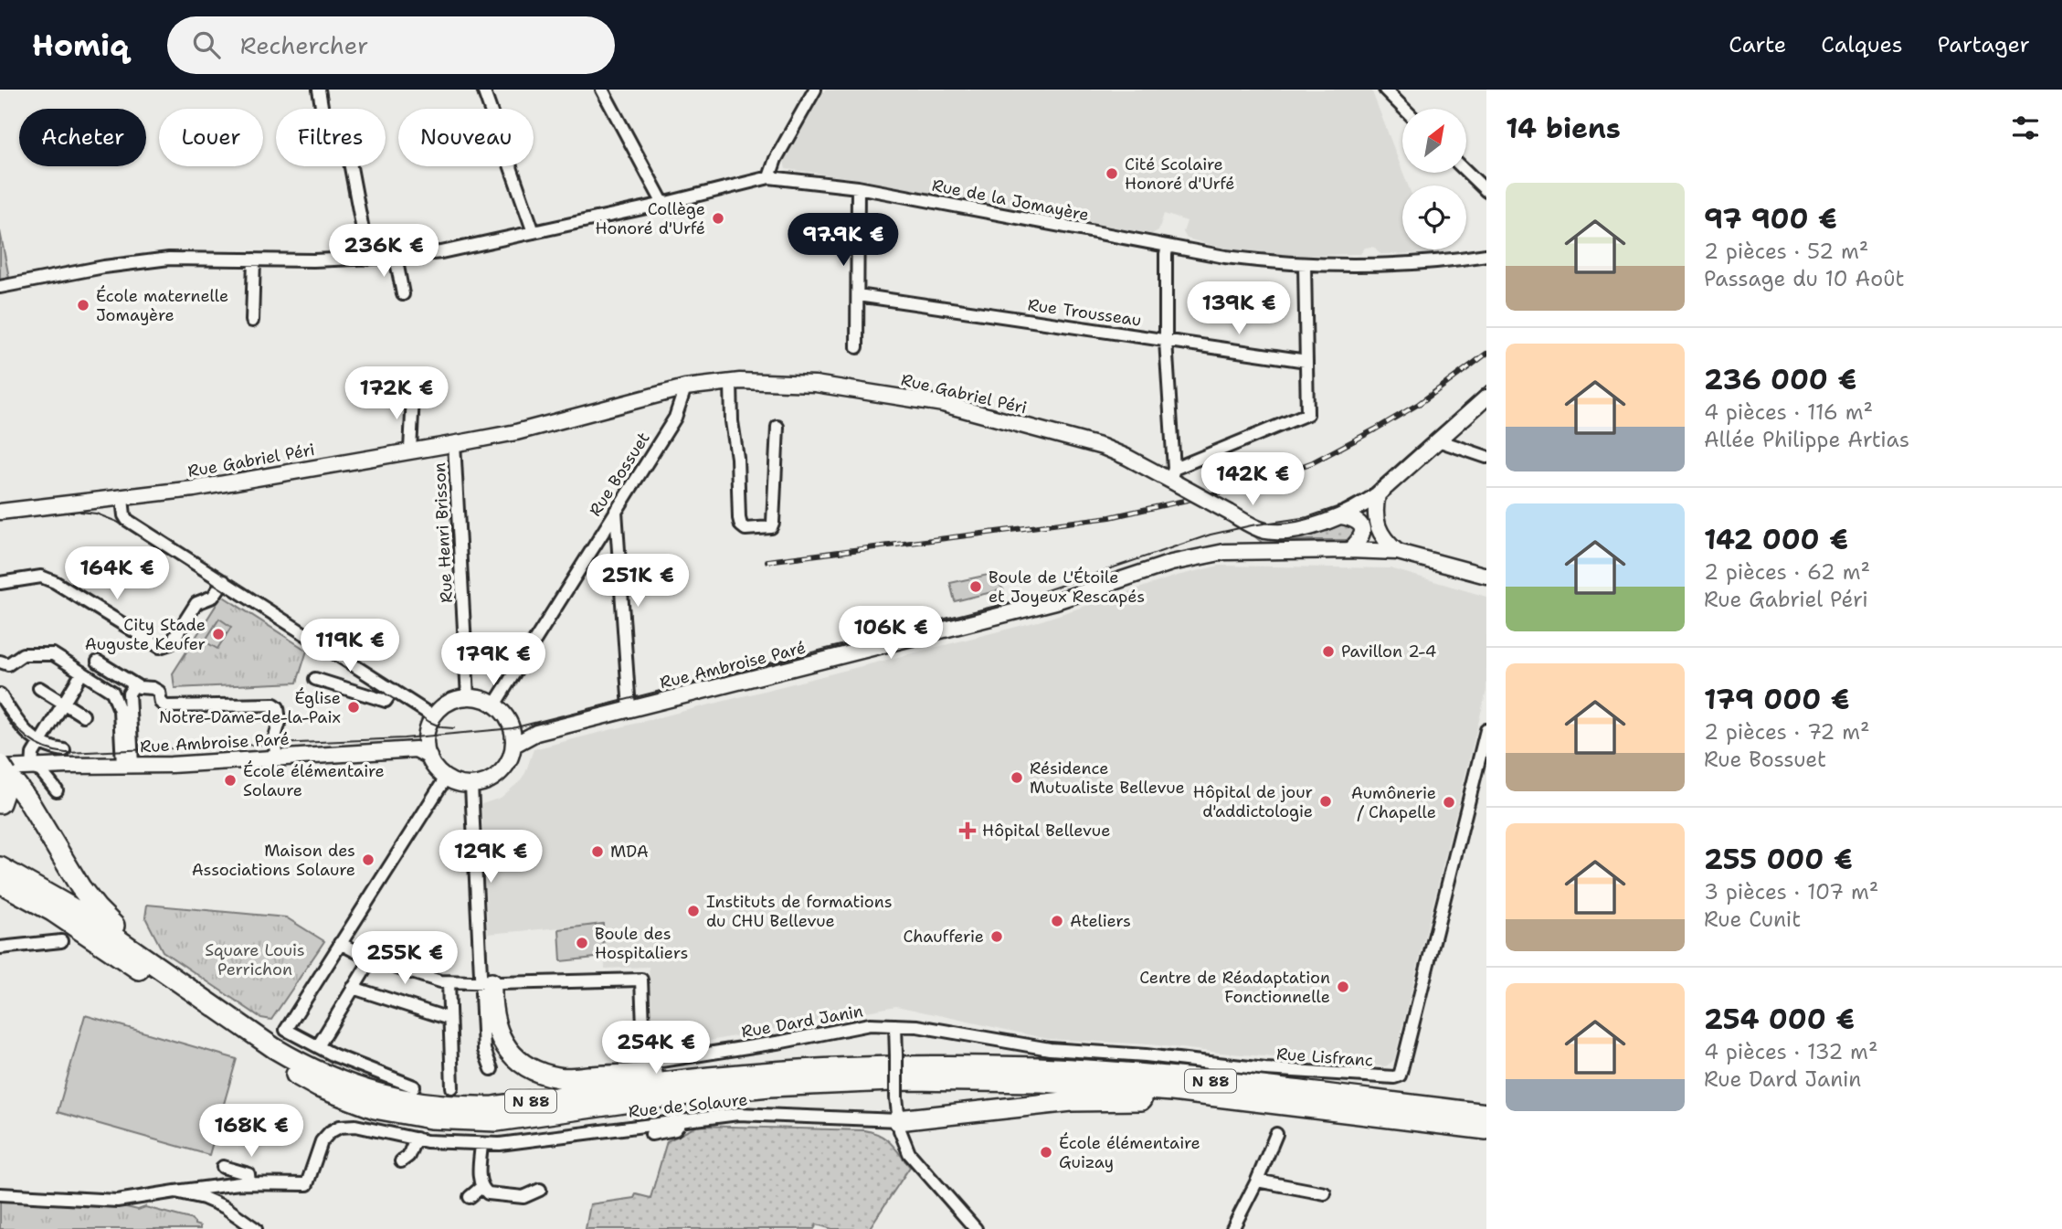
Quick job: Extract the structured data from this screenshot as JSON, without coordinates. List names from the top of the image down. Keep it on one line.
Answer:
{"streets":{"highway":["N 88"],"main road":["Rue Gabriel Péri","Rue Ambroise Paré"],"street":["Rue de la Jomayère","Rue Trousseau","Rue Bossuet","Rue Henri Brisson","Rue Dard Janin","Rue Lisfranc","Rue de Solaure"]},"crossings":[["Rue Gabriel Péri","Rue Bossuet"],["Rue Gabriel Péri","Rue Henri Brisson"],["Rue Bossuet","Rue Henri Brisson"],["Rue Bossuet","Rue Ambroise Paré"],["Rue Henri Brisson","Rue Ambroise Paré"],["Rue Dard Janin","Rue Lisfranc"],["Rue Dard Janin","N 88"],["N 88","Rue de Solaure"]],"parks":["Square Louis Perrichon"],"places":{"other":["Cité Scolaire Honoré d'Urfé","Collège Honoré d'Urfé","École maternelle Jomayère","Boule de L'Étoile et Joyeux Rescapés","City Stade Auguste Keufer","Pavillon 2-4","Église Notre-Dame-de-la-Paix","Résidence Mutualiste Bellevue","École élémentaire Solaure","Hôpital de jour d'addictologie","Aumônerie / Chapelle","MDA","Maison des Associations Solaure","Instituts de formations du CHU Bellevue","Ateliers","Chaufferie","Boule des Hospitaliers","Centre de Réadaptation Fonctionnelle","École élémentaire Guizay"],"health":["Hôpital Bellevue"]},"north":"top right","page":{"header":"Homiq","search":"Rechercher","nav":["Carte","Calques","Partager"],"heading":"14 biens","chip":["Acheter","Louer","Filtres","Nouveau"],"list":[{"name":"97 900 €","note":"2 pièces · 52 m² · Passage du 10 Août"},{"name":"236 000 €","note":"4 pièces · 116 m² · Allée Philippe Artias"},{"name":"142 000 €","note":"2 pièces · 62 m² · Rue Gabriel Péri"},{"name":"179 000 €","note":"2 pièces · 72 m² · Rue Bossuet"},{"name":"255 000 €","note":"3 pièces · 107 m² · Rue Cunit"},{"name":"254 000 €","note":"4 pièces · 132 m² · Rue Dard Janin"}],"price":["97.9K €","236K €","139K €","172K €","142K €","164K €","251K €","106K €","119K €","179K €","129K €","255K €","254K €","168K €"]}}
